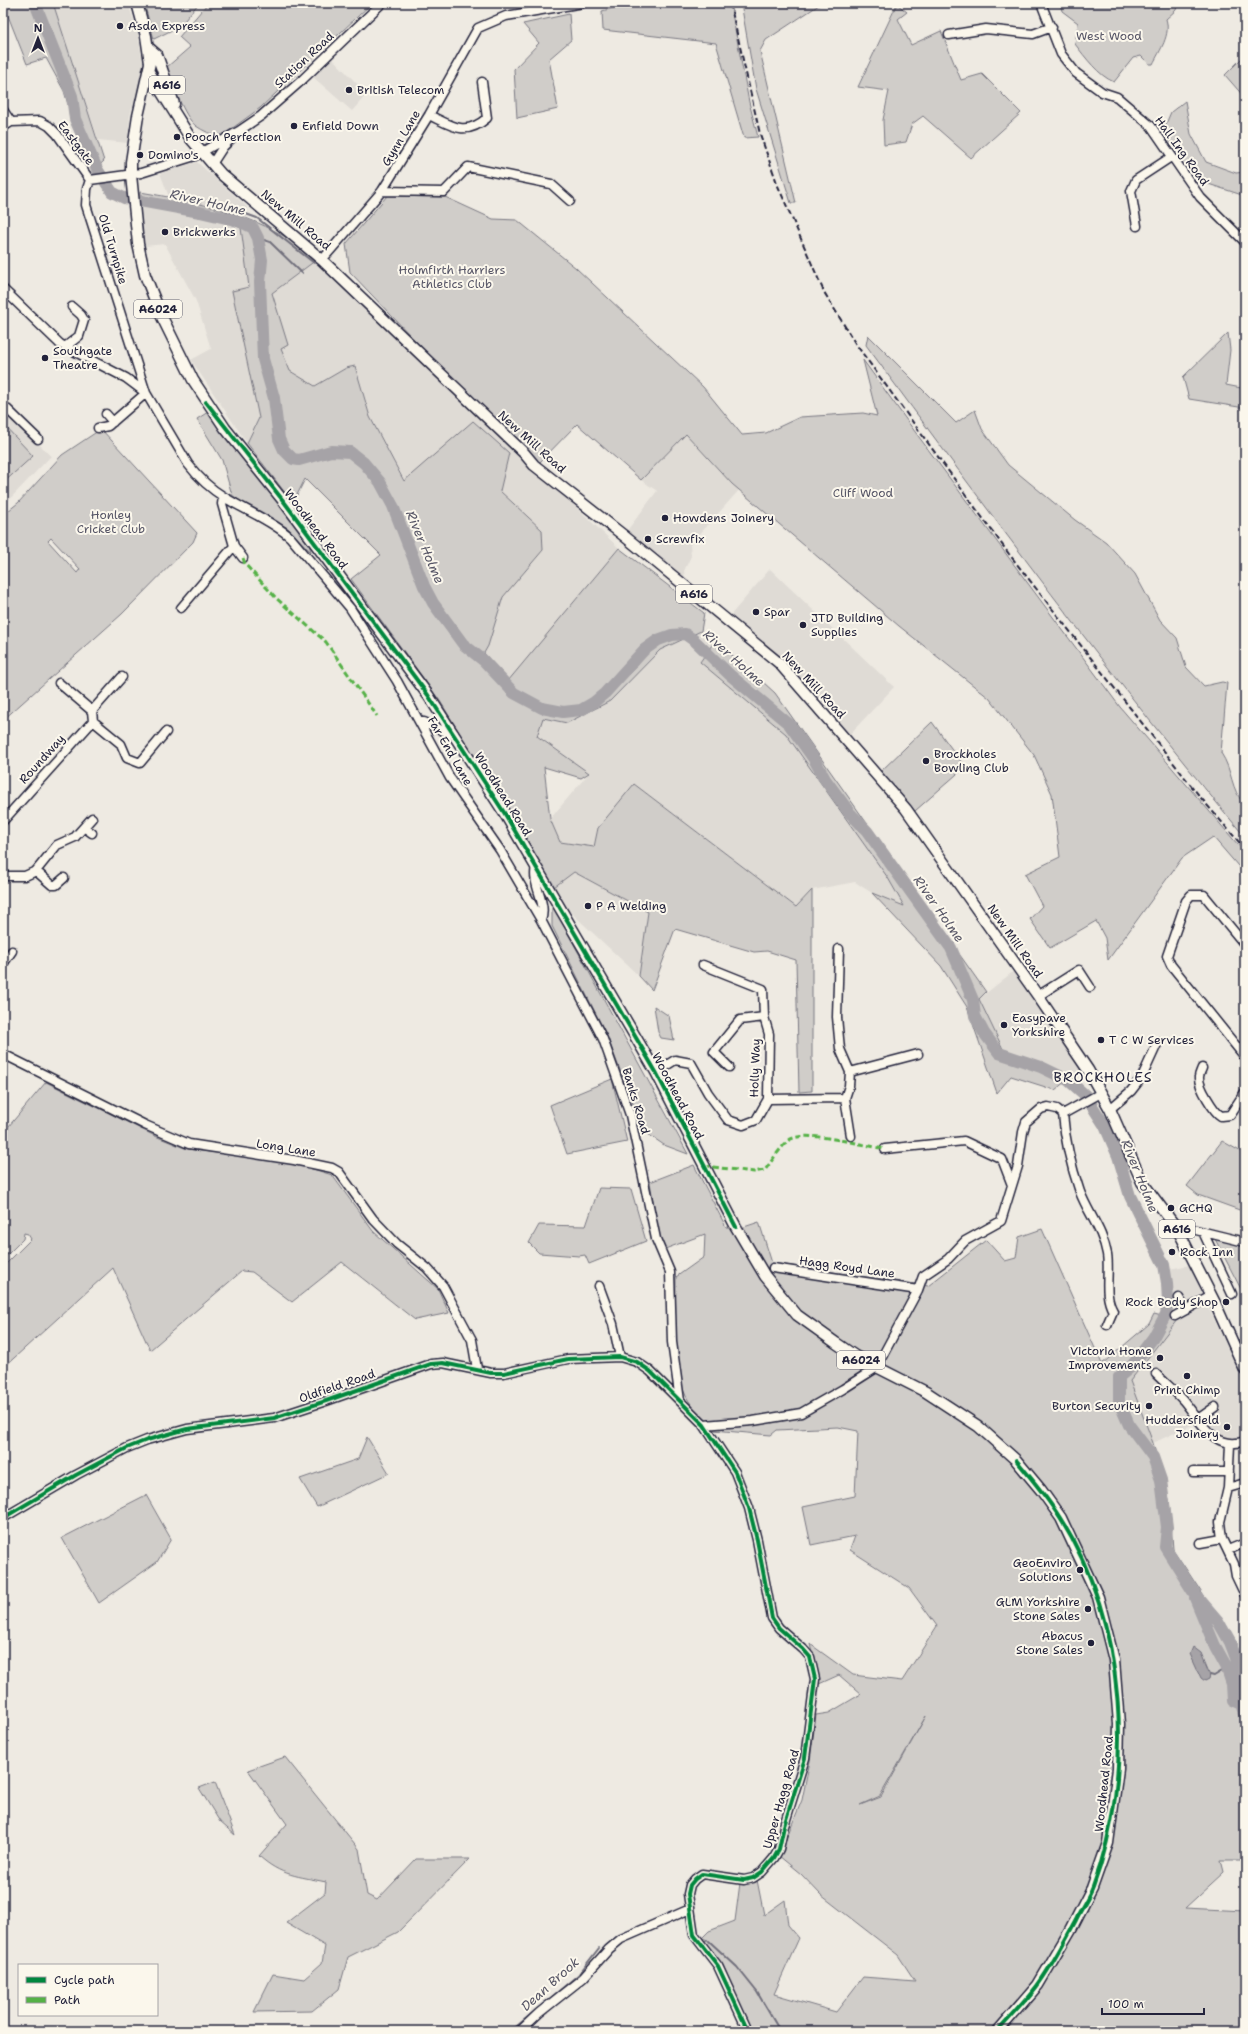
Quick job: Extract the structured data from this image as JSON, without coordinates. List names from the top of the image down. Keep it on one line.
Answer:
{"streets":{"main road":["A616","New Mill Road","A6024","Woodhead Road"],"street":["Station Road","Gynn Lane","Eastgate","Hall Ing Road","Old Turnpike","Far End Lane","Roundway","Holly Way","Banks Road","Long Lane","Hagg Royd Lane","Oldfield Road","Upper Hagg Road"]},"crossings":[["Station Road","A616"],["Station Road","Eastgate"],["Station Road","New Mill Road"],["Station Road","Woodhead Road"],["A616","New Mill Road"],["A616","Woodhead Road"],["Gynn Lane","New Mill Road"],["Eastgate","Old Turnpike"],["Eastgate","Woodhead Road"],["Old Turnpike","Far End Lane"],["Woodhead Road","Holly Way"],["Far End Lane","Banks Road"],["Banks Road","Oldfield Road"],["Banks Road","Upper Hagg Road"],["Long Lane","Oldfield Road"],["Oldfield Road","Upper Hagg Road"]],"districts":["BROCKHOLES"],"water":["River Holme","Dean Brook"],"parks":["West Wood","Holmfirth Harriers Athletics Club","Cliff Wood","Honley Cricket Club"],"places":["Asda Express","British Telecom","Enfield Down","Pooch Perfection","Domino's","Brickwerks","Southgate Theatre","Howdens Joinery","Screwfix","Spar","JTD Building Supplies","Brockholes Bowling Club","P A Welding","Easypave Yorkshire","T C W Services","GCHQ","Rock Inn","Rock Body Shop","Victoria Home Improvements","Print Chimp","Burton Security","Huddersfield Joinery","GeoEnviro Solutions","GLM Yorkshire Stone Sales","Abacus Stone Sales"],"legend":["Cycle path","Path"],"scale_bar":"100 m","north":"top"}
